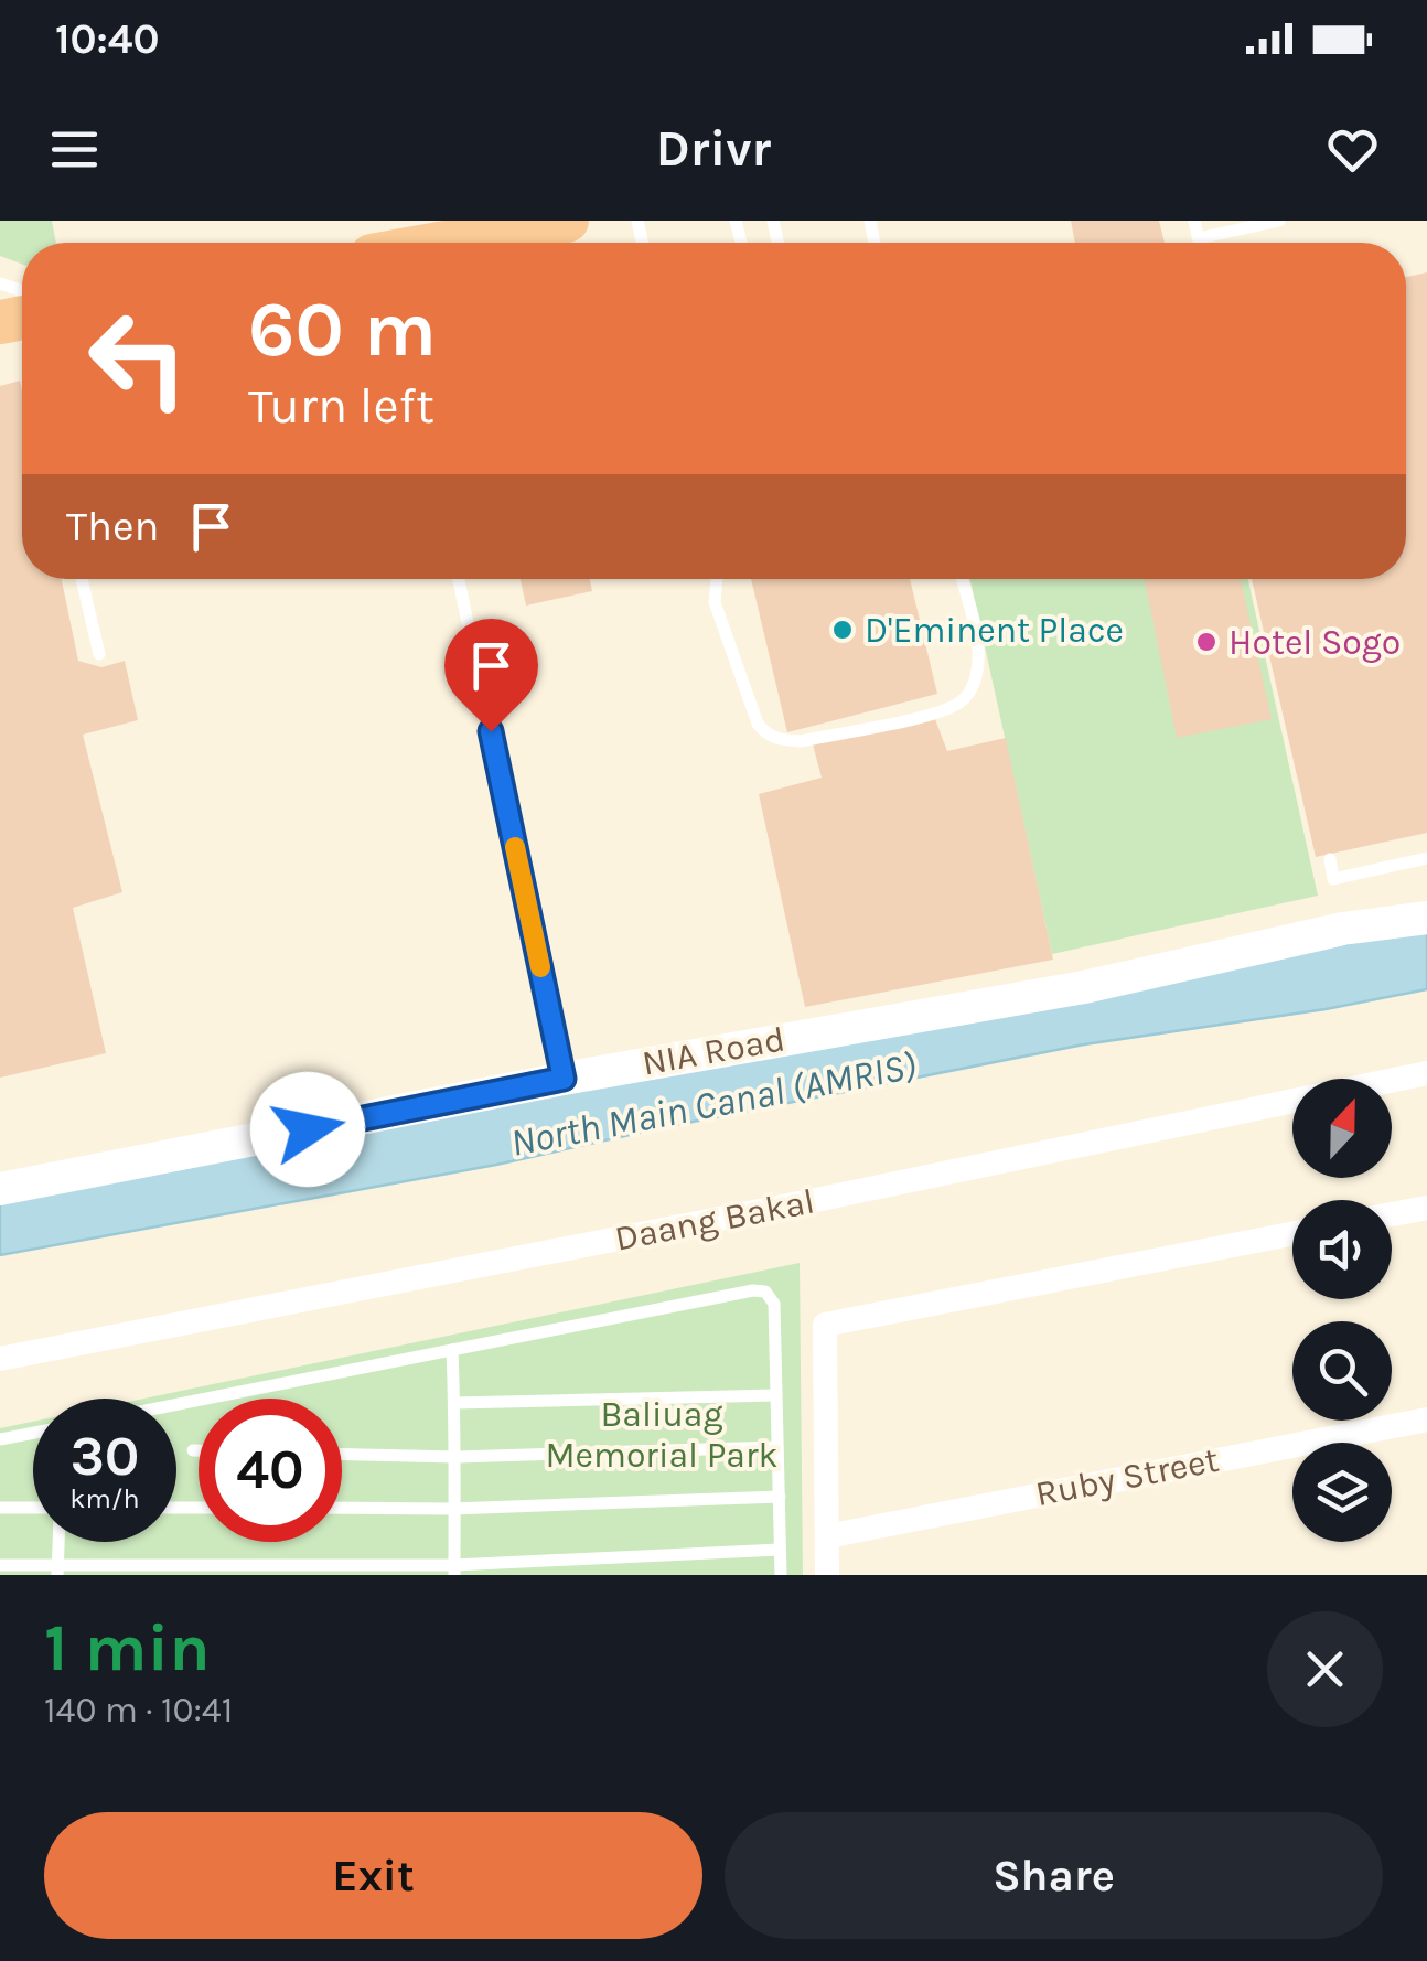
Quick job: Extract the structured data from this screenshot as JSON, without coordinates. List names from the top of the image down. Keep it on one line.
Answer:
{"streets":{"street":["NIA Road","Daang Bakal","Ruby Street"]},"water":["North Main Canal (AMRIS)"],"parks":["Baliuag Memorial Park"],"places":["D'Eminent Place","Hotel Sogo"],"north":"top","page":{"status":"10:40","header":"Drivr","turn":["60 m","Turn left"],"then":"Then","speed":"30 km/h","limit":"40","heading":["1 min","140 m · 10:41"],"buttons":["Exit","Share"]}}
